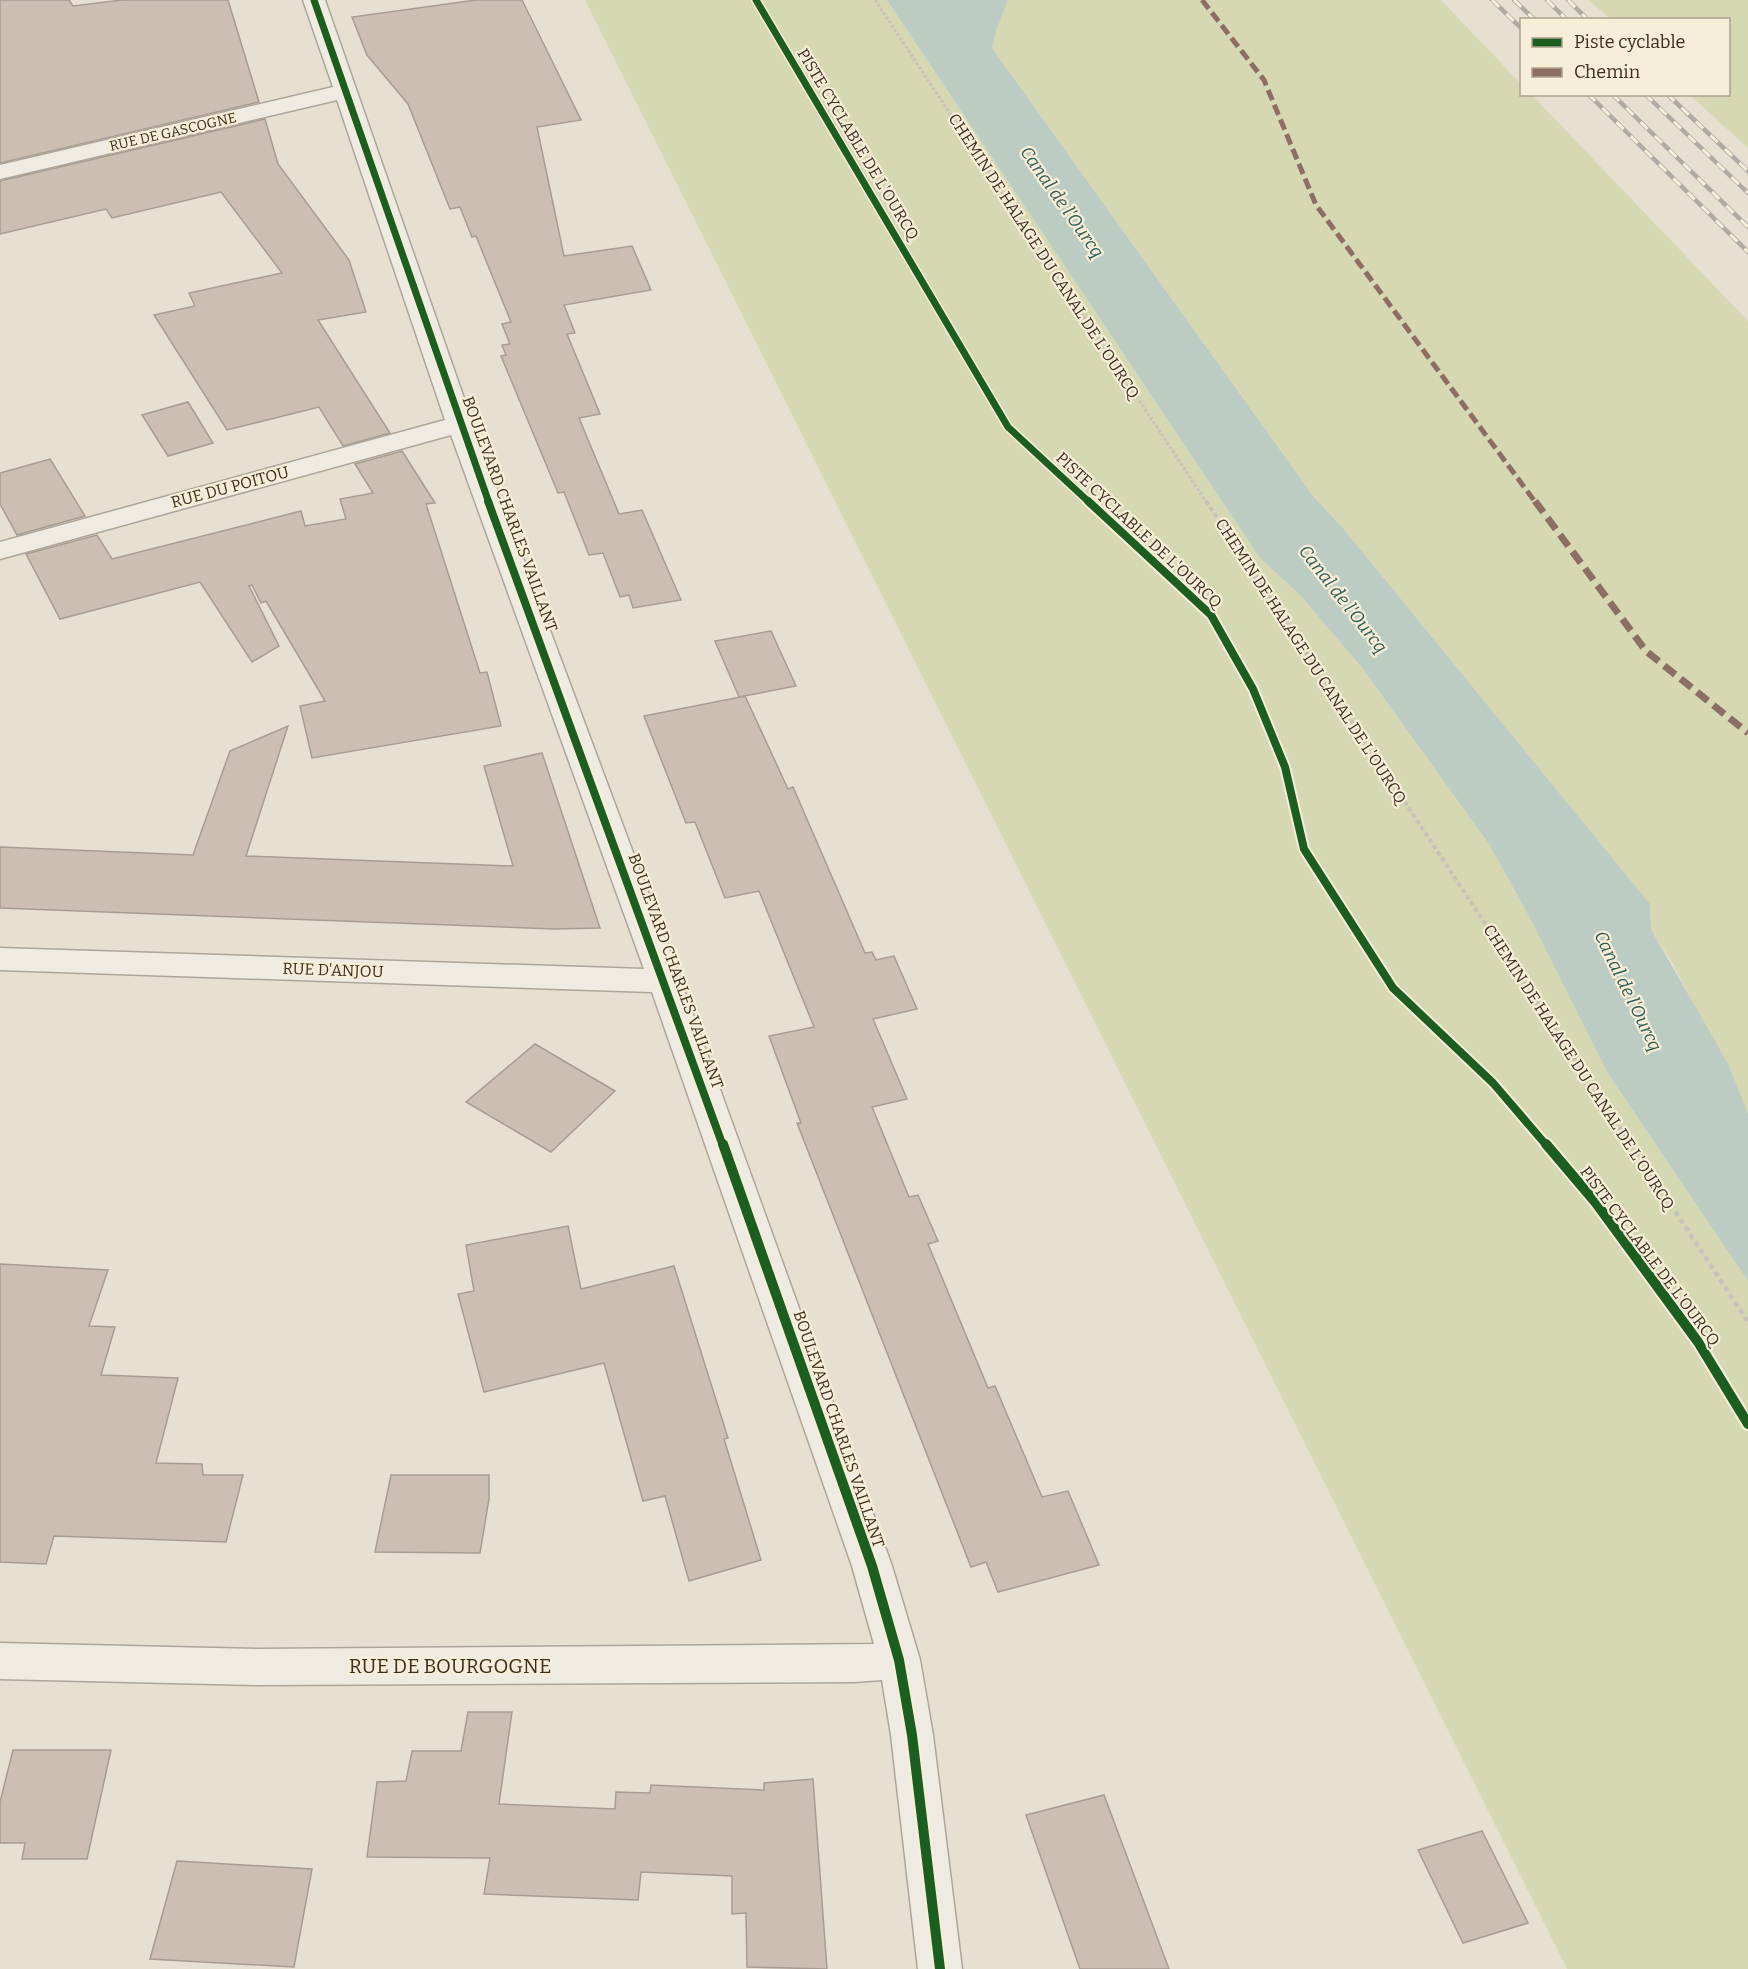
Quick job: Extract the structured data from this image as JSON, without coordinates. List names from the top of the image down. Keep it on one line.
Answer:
{"streets":{"street":["RUE DE GASCOGNE","RUE DU POITOU","BOULEVARD CHARLES VAILLANT","RUE D'ANJOU","RUE DE BOURGOGNE"],"path":["CHEMIN DE HALAGE DU CANAL DE L'OURCQ"],"cycle path":["PISTE CYCLABLE DE L'OURCQ"]},"crossings":[["RUE DE GASCOGNE","BOULEVARD CHARLES VAILLANT"],["RUE DU POITOU","BOULEVARD CHARLES VAILLANT"],["BOULEVARD CHARLES VAILLANT","RUE D'ANJOU"],["BOULEVARD CHARLES VAILLANT","RUE DE BOURGOGNE"]],"water":["Canal de l'Ourcq"],"legend":["Piste cyclable","Chemin"]}
